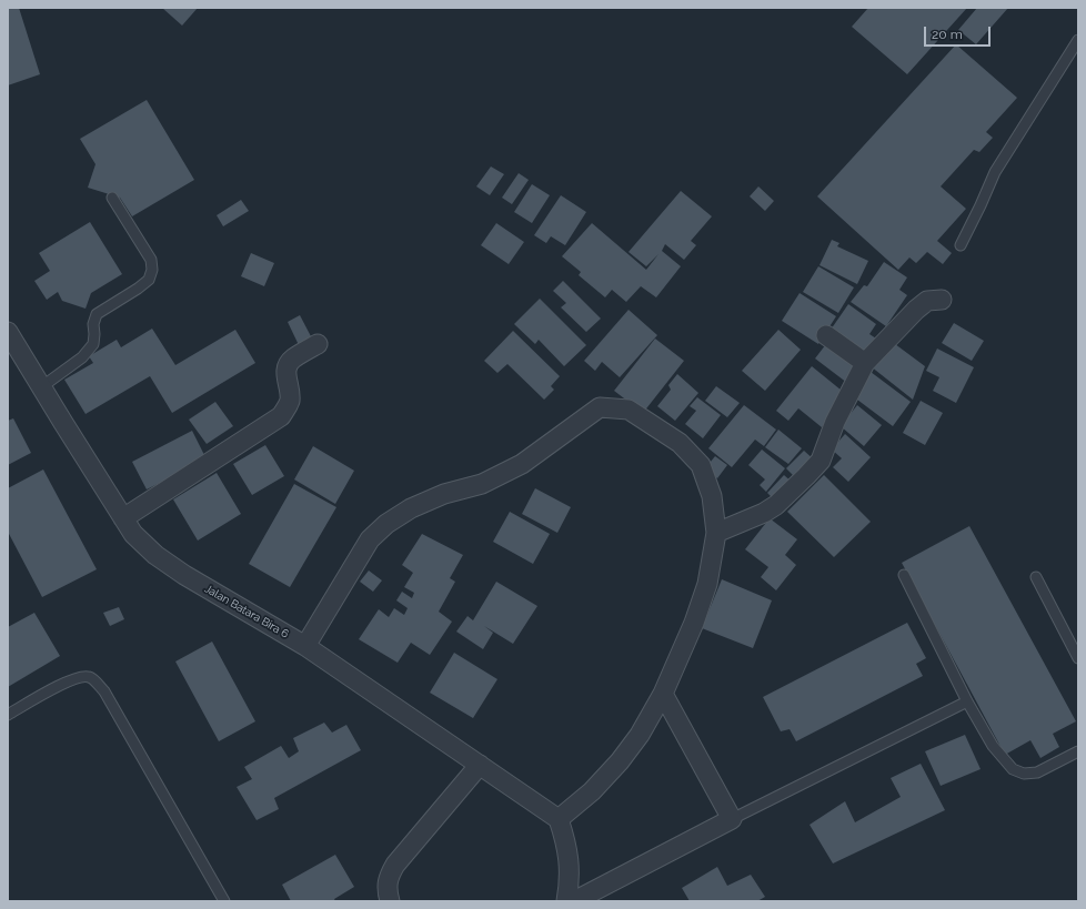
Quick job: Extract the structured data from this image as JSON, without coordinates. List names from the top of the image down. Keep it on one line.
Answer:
{"streets":{"street":["Jalan Batara Bira 6"]},"scale_bar":"20 m"}
